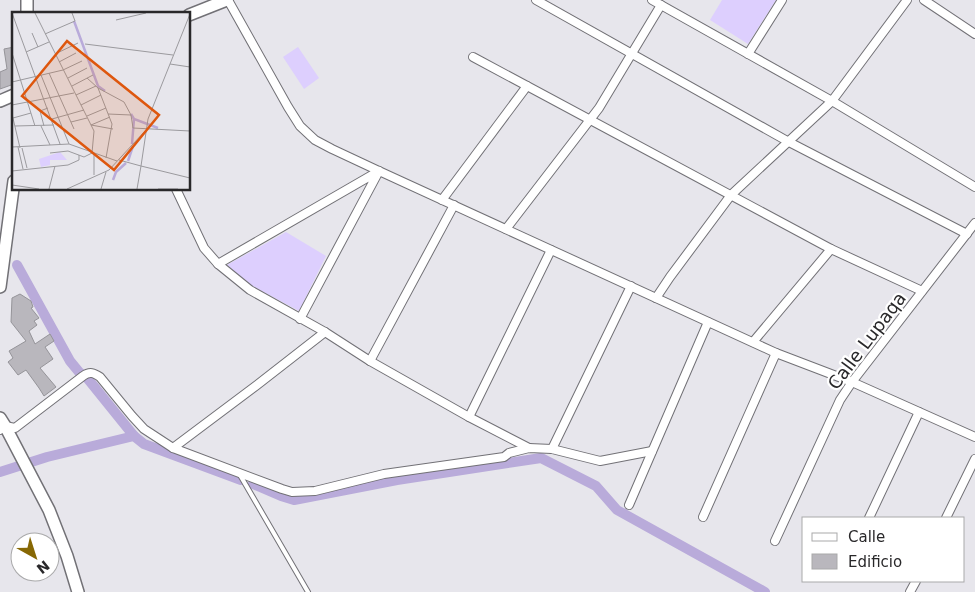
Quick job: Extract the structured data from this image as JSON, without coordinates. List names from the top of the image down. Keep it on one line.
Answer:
{"streets":{"street":["Calle Lupaqa"]},"legend":["Calle","Edificio"],"north":"bottom right"}
